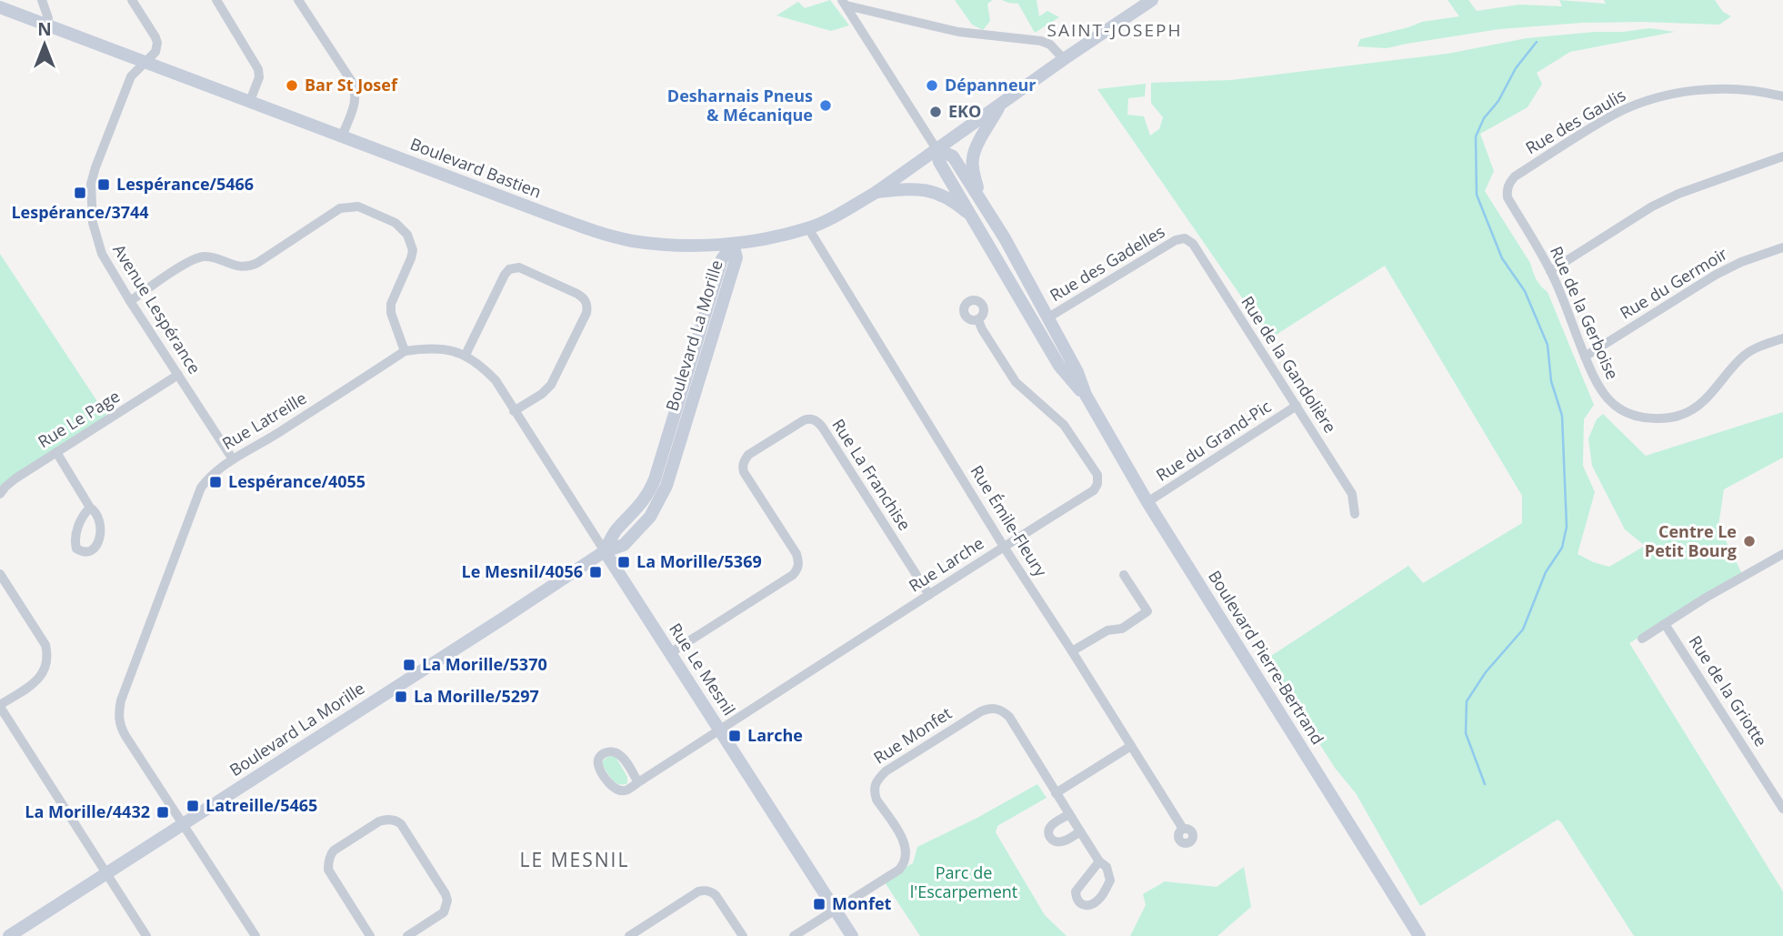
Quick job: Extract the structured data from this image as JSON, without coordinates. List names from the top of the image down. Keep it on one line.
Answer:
{"streets":{"main road":["Boulevard Bastien","Boulevard La Morille","Boulevard Pierre-Bertrand","Rue Le Mesnil"],"street":["Rue des Gaulis","Rue des Gadelles","Rue du Germoir","Avenue Lespérance","Rue de la Gerboise","Rue de la Gandolière","Rue Le Page","Rue Latreille","Rue du Grand-Pic","Rue La Franchise","Rue Émile-Fleury","Rue Larche","Rue de la Griotte","Rue Monfet"]},"crossings":[["Rue des Gaulis","Rue de la Gerboise"],["Boulevard Bastien","Avenue Lespérance"],["Boulevard Bastien","Boulevard La Morille"],["Boulevard Bastien","Rue Émile-Fleury"],["Boulevard Bastien","Boulevard Pierre-Bertrand"],["Rue des Gadelles","Rue de la Gandolière"],["Rue des Gadelles","Boulevard Pierre-Bertrand"],["Rue du Germoir","Rue de la Gerboise"],["Avenue Lespérance","Rue Le Page"],["Avenue Lespérance","Rue Latreille"],["Boulevard La Morille","Rue Latreille"],["Boulevard La Morille","Rue Le Mesnil"],["Rue de la Gandolière","Rue du Grand-Pic"],["Rue Latreille","Rue Le Mesnil"],["Rue du Grand-Pic","Boulevard Pierre-Bertrand"],["Rue La Franchise","Rue Larche"],["Rue La Franchise","Rue Le Mesnil"],["Rue Émile-Fleury","Rue Larche"],["Rue Larche","Rue Le Mesnil"],["Rue Le Mesnil","Rue Monfet"]],"districts":["SAINT-JOSEPH","LE MESNIL"],"parks":["Parc de l'Escarpement"],"places":{"other":["Bar St Josef","Dépanneur","Desharnais Pneus & Mécanique","EKO","Centre Le Petit Bourg"],"transit":["Lespérance/5466","Lespérance/3744","Lespérance/4055","La Morille/5369","Le Mesnil/4056","La Morille/5370","La Morille/5297","Larche","Latreille/5465","La Morille/4432","Monfet"]},"north":"top"}
